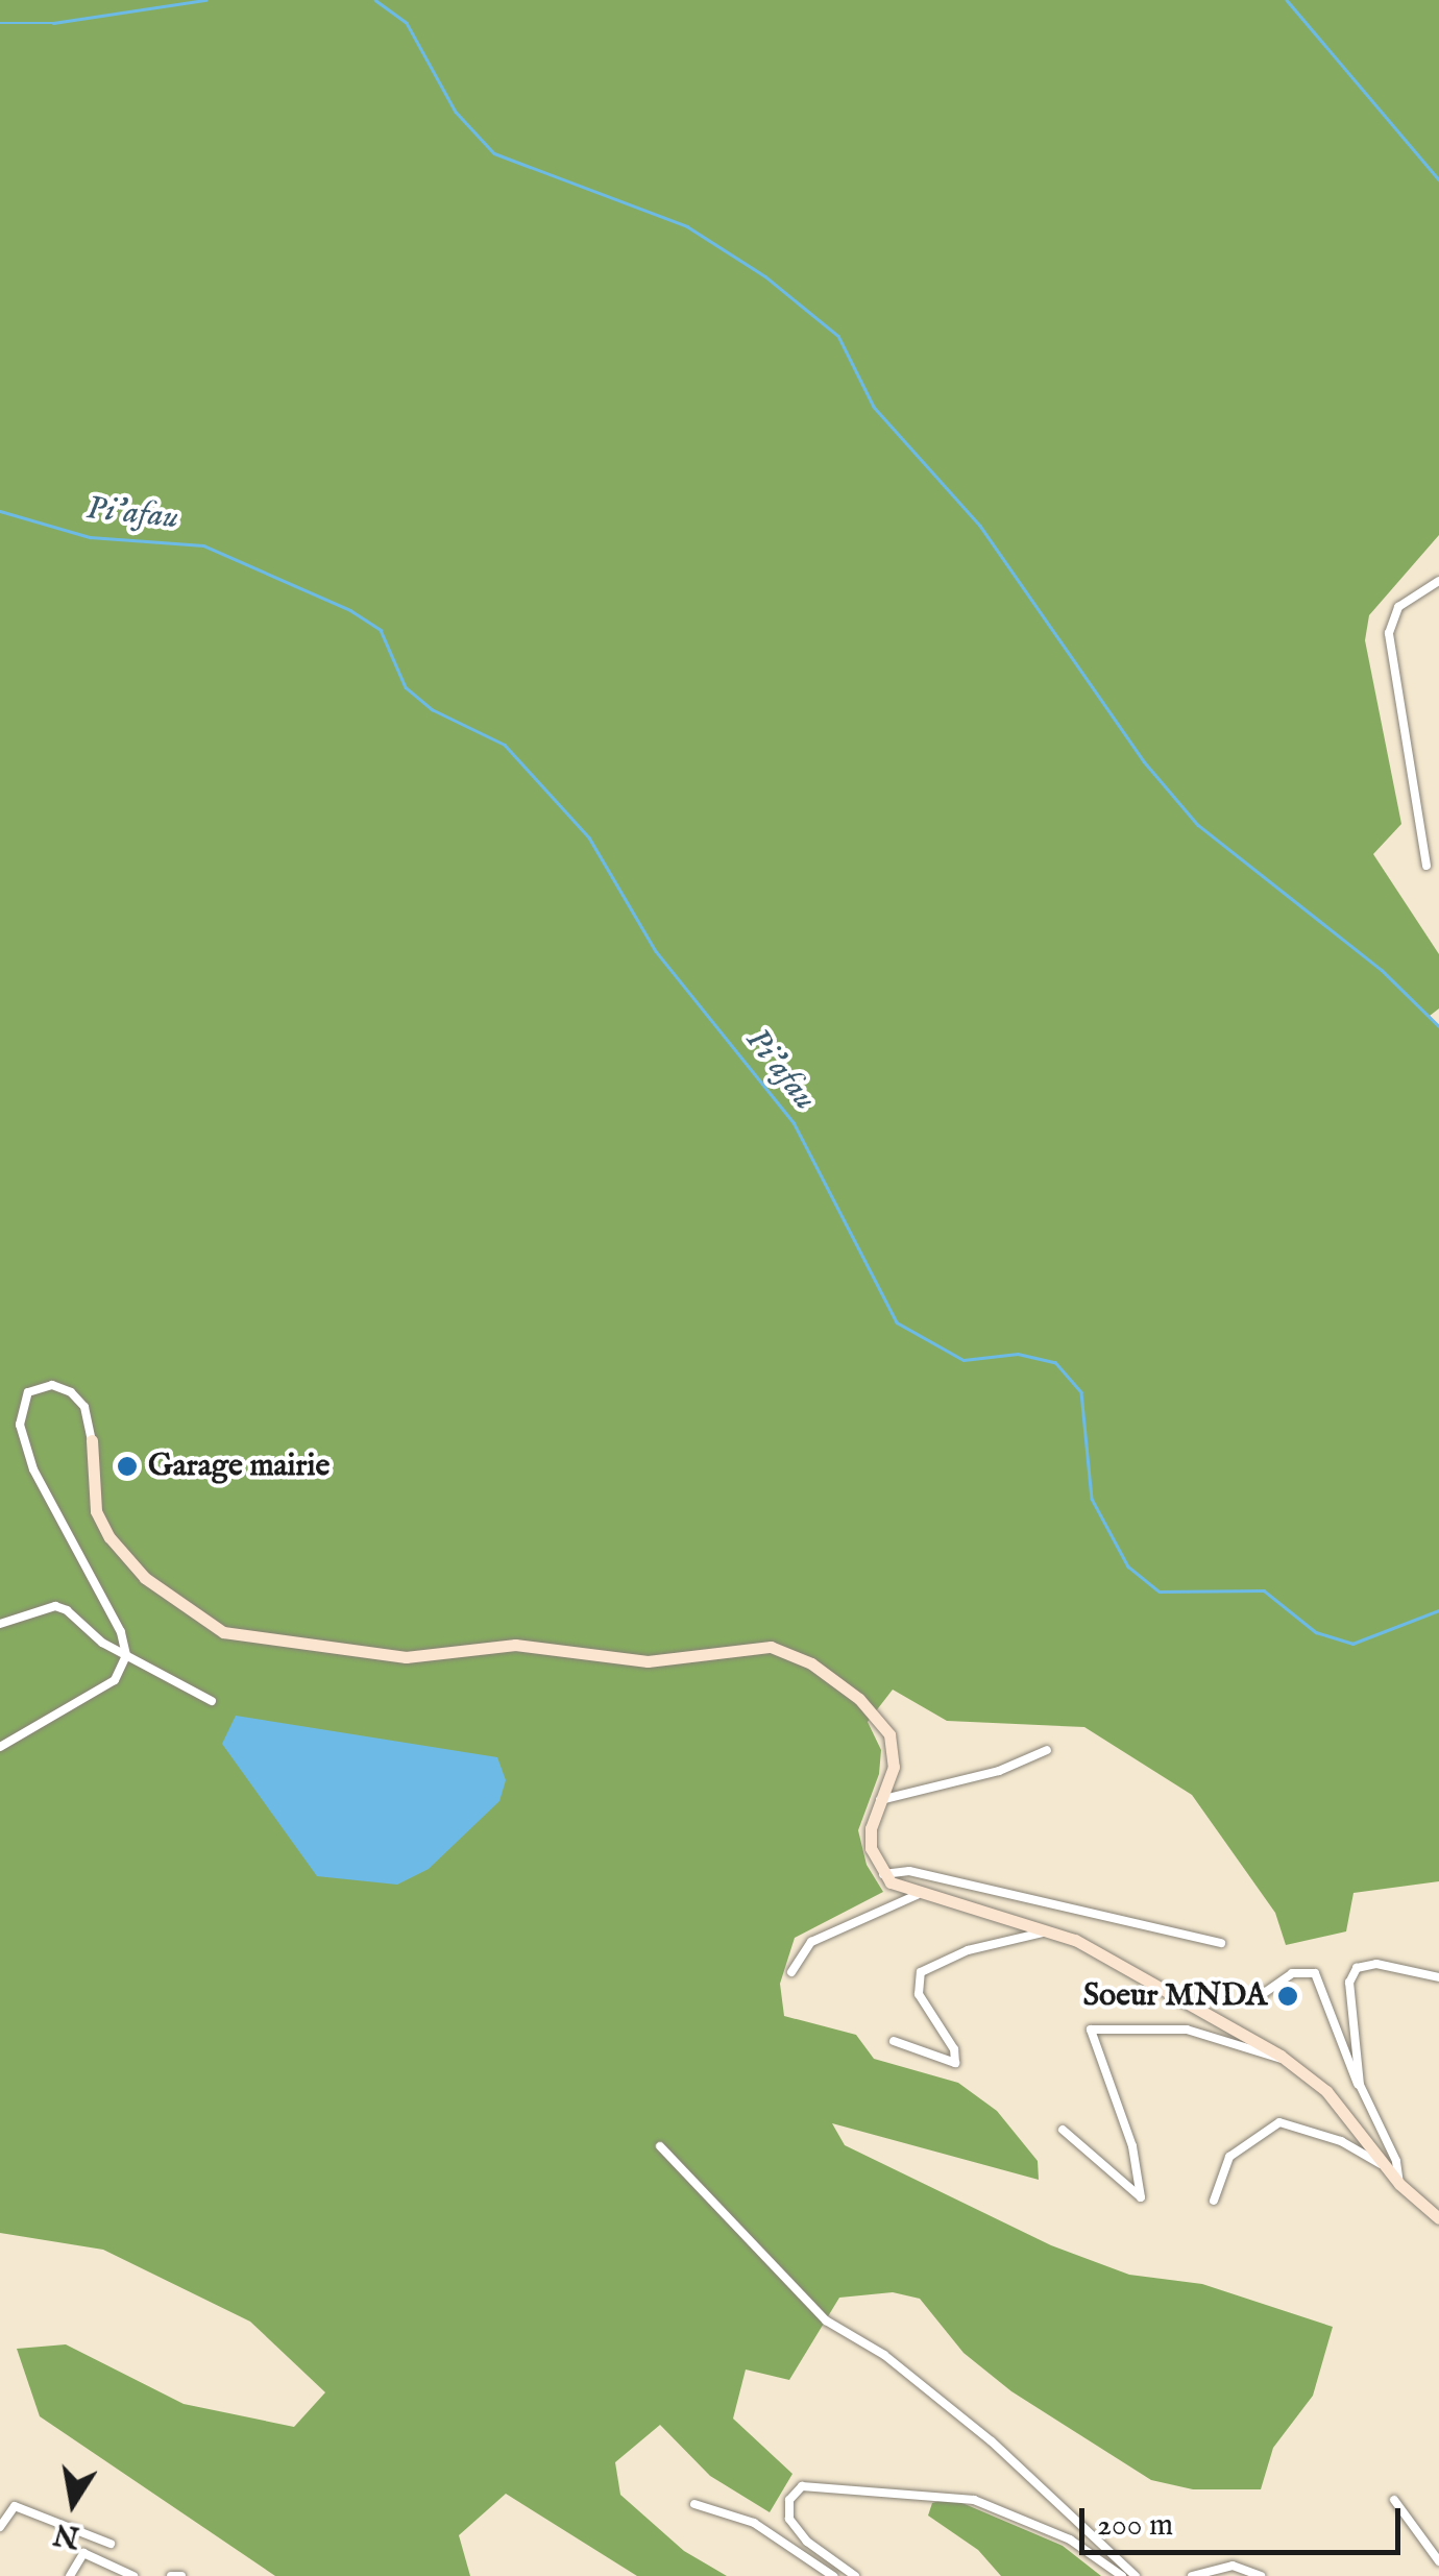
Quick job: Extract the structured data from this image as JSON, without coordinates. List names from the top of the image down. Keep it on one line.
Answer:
{"water":["Pi'afau"],"places":["Garage mairie","Soeur MNDA"],"scale_bar":"200 m","north":"bottom"}
